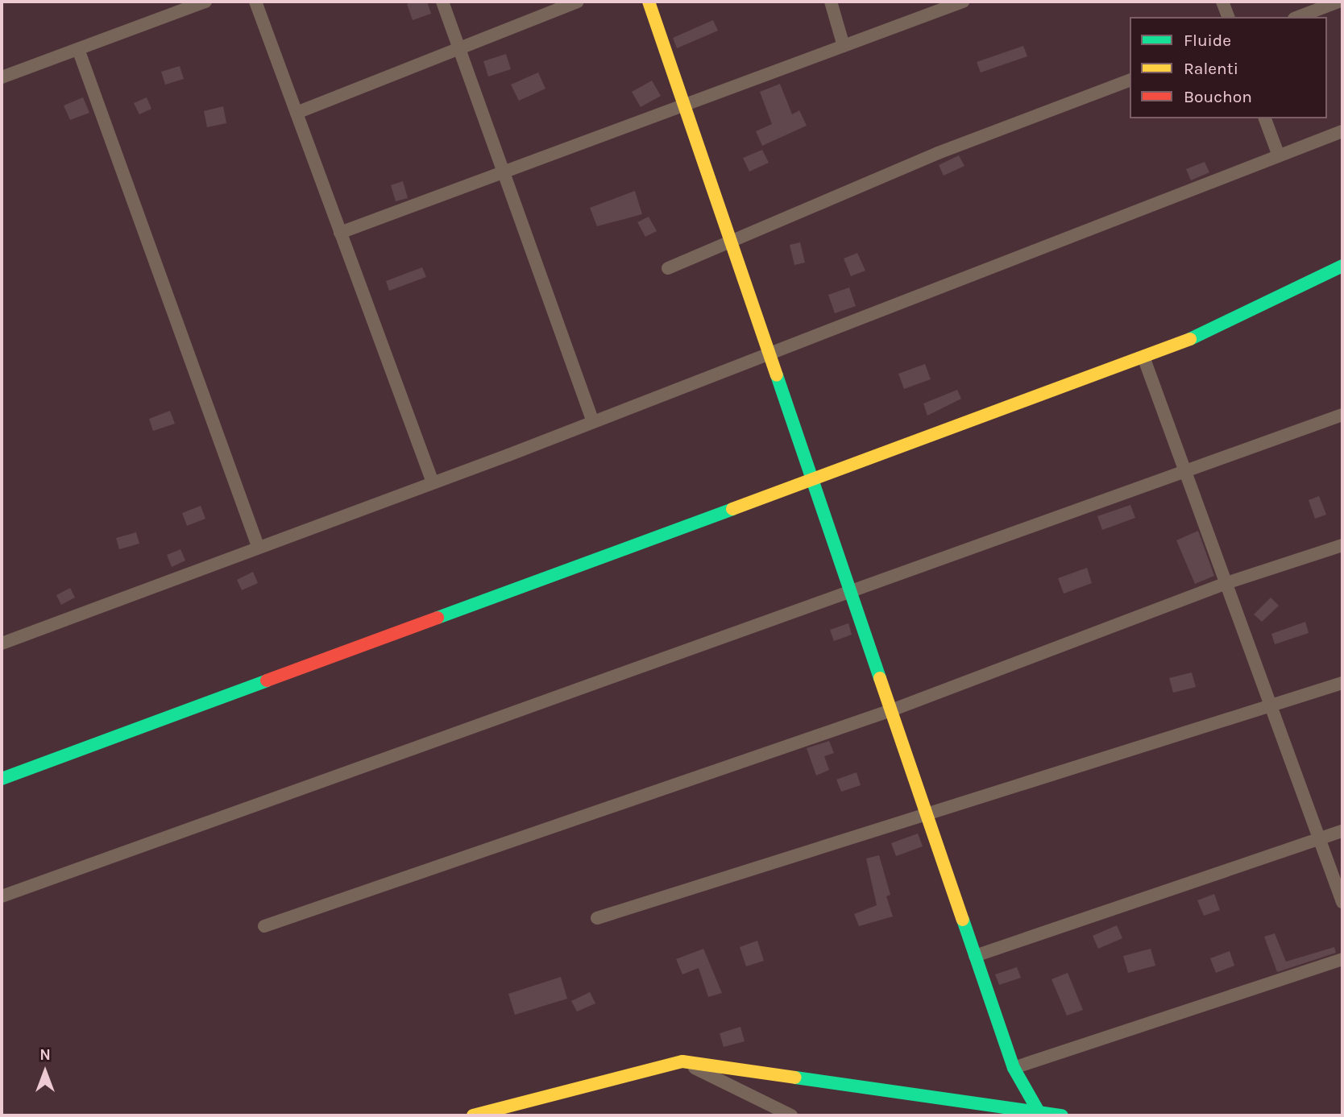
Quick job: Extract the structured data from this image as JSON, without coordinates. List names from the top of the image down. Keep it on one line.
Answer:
{"legend":["Fluide","Ralenti","Bouchon"],"north":"top"}
